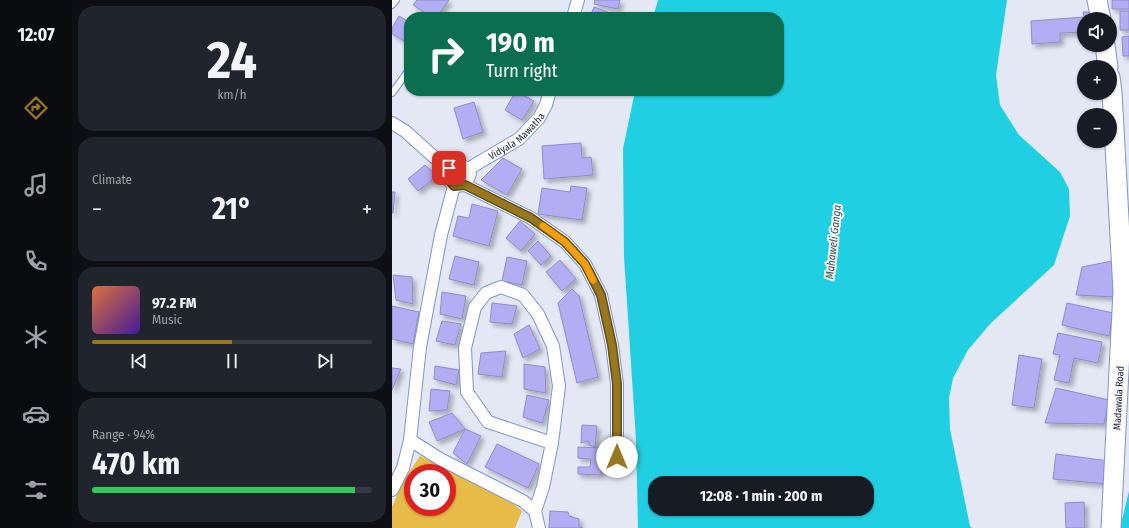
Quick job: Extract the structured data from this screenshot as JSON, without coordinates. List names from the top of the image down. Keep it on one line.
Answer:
{"streets":{"main road":["Madawala Road"],"street":["Vidyala Mawatha"]},"water":["Mahaweli Ganga"],"page":{"tabs":"12:07","tile":[["24","km/h"],"Climate",["Range · 94%","470 km"]],"map_buttons":["+","−"],"turn":["190 m","Turn right"],"heat":["−","21°","+"],"song":["97.2 FM","Music"],"limit":"30","trip":"12:08 · 1 min · 200 m"}}
